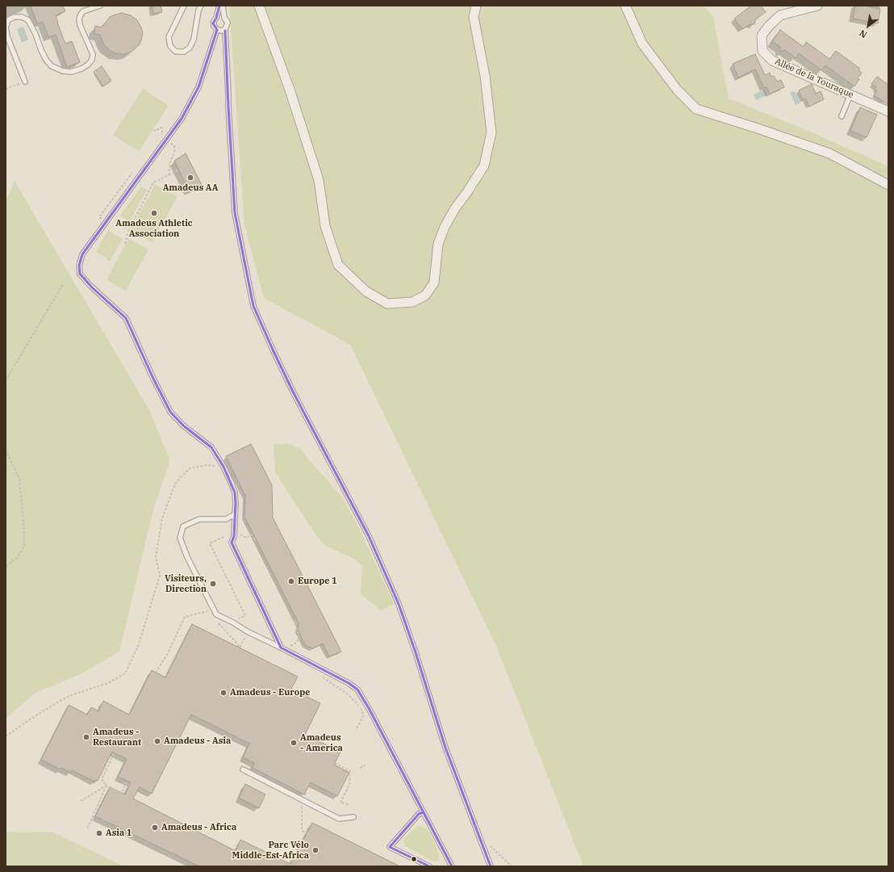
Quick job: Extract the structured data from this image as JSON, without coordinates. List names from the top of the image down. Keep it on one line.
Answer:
{"streets":{"street":["Allée de la Touraque"]},"places":["Amadeus AA","Amadeus Athletic Association","Europe 1","Visiteurs, Direction","Amadeus - Europe","Amadeus - Restaurant","Amadeus - Asia","Amadeus - America","Amadeus - Africa","Asia 1","Parc Vélo Middle-Est-Africa"],"north":"bottom left"}
